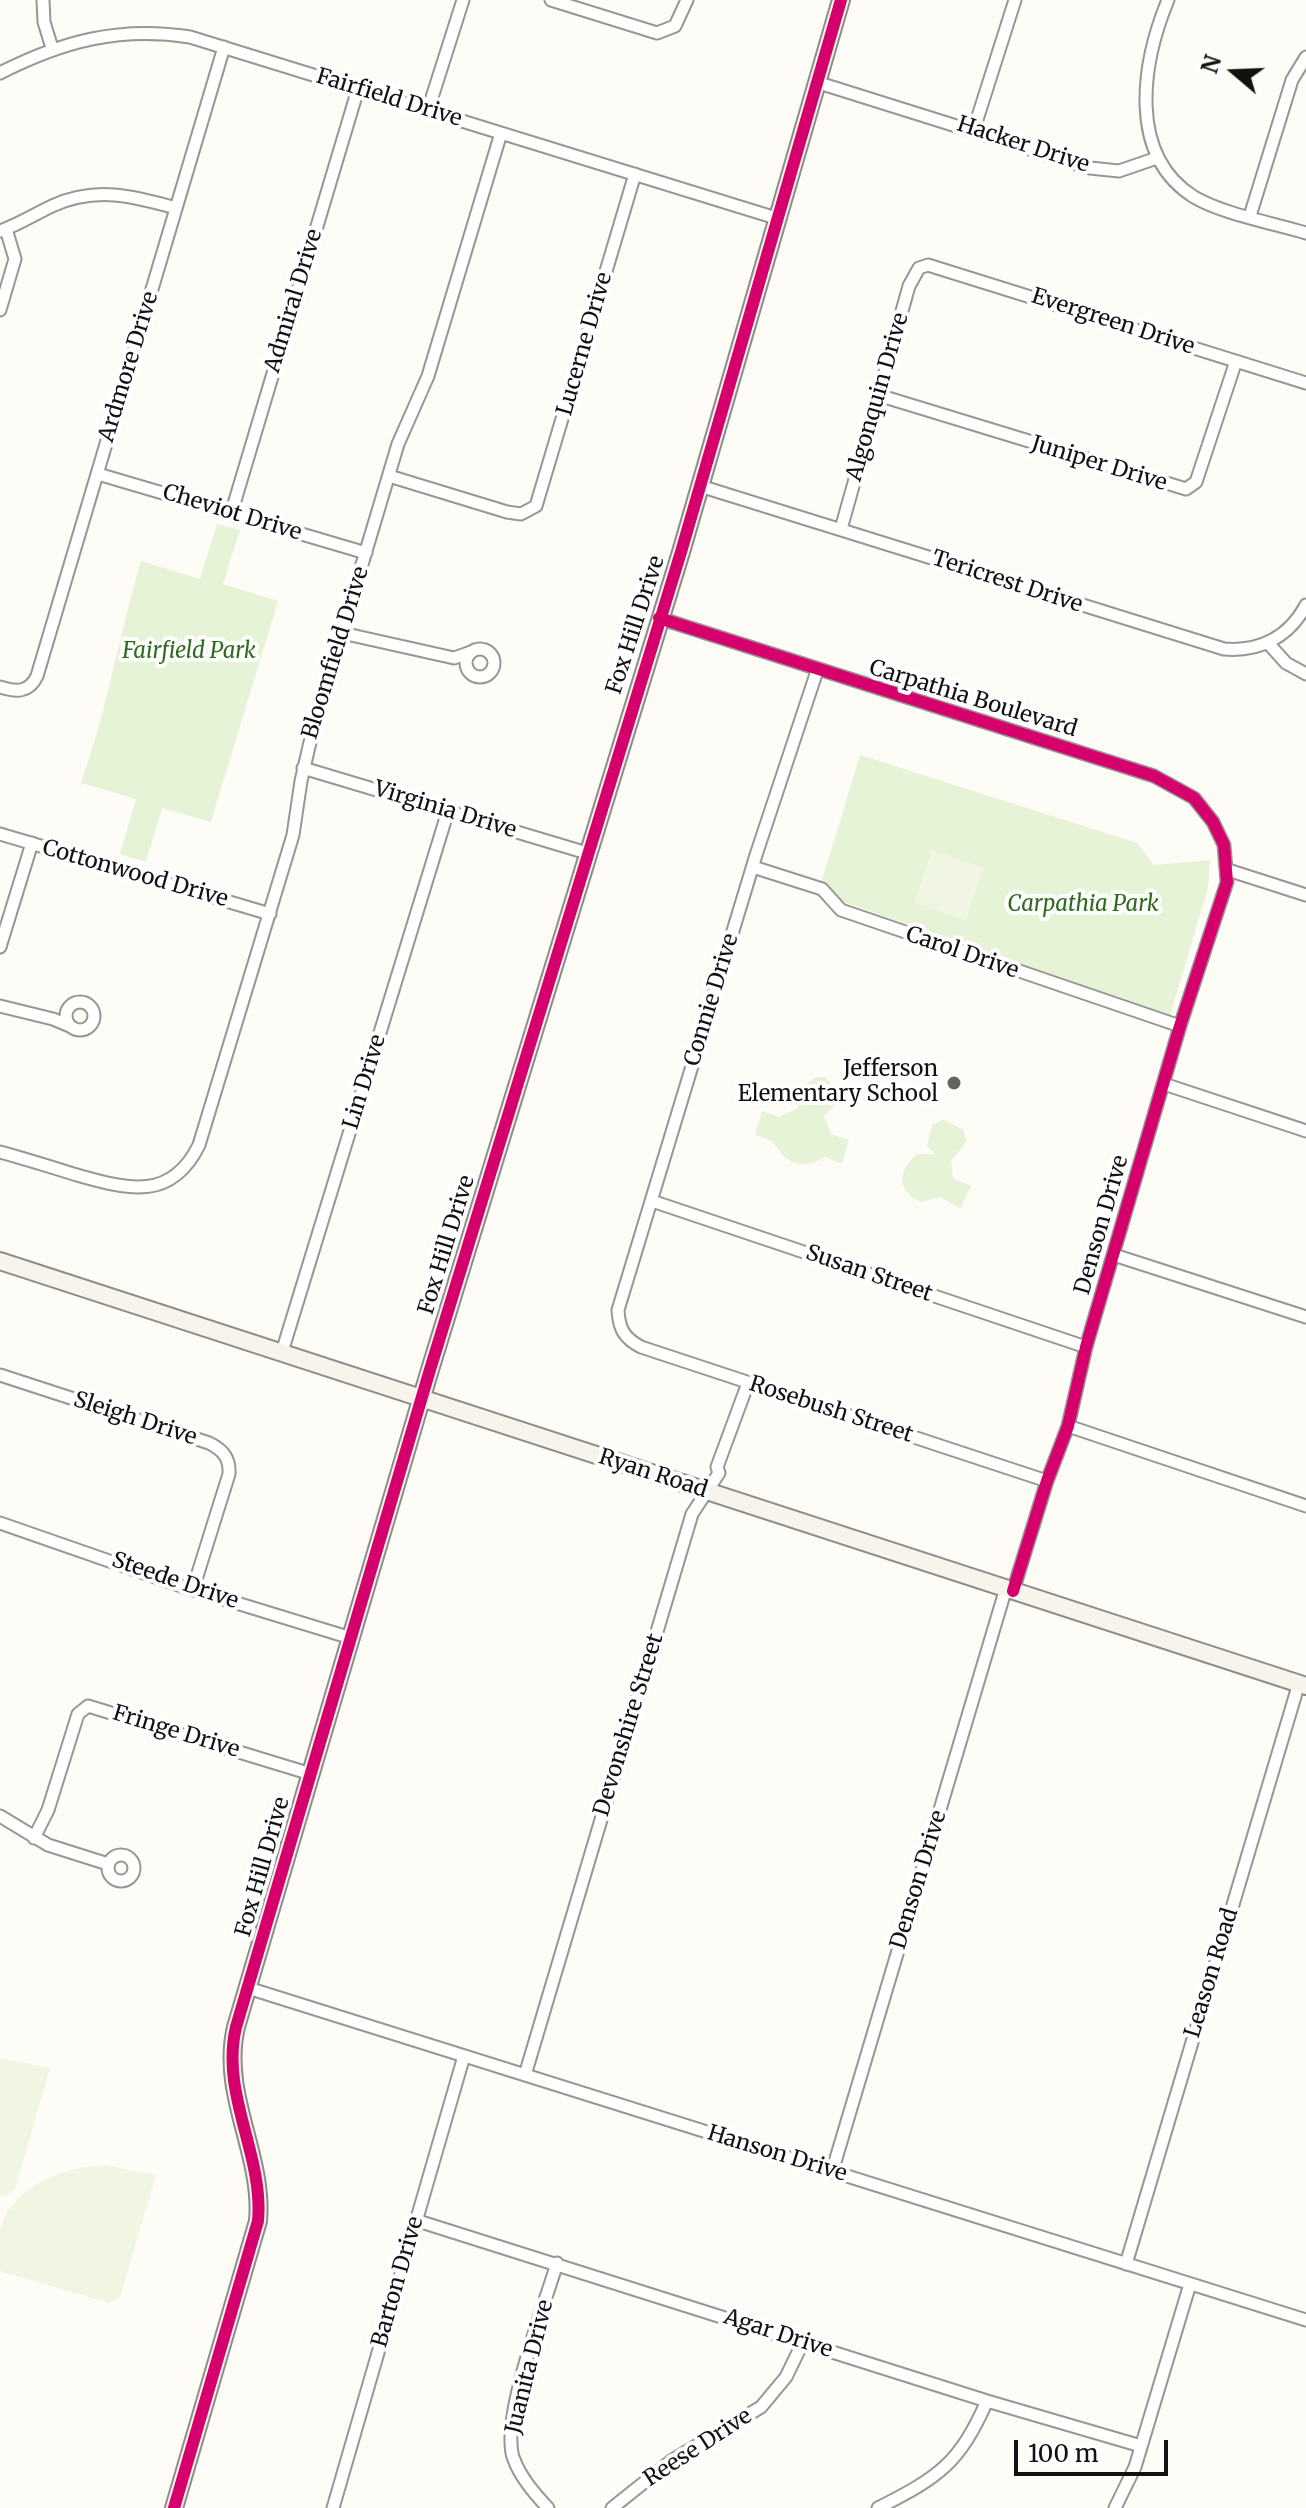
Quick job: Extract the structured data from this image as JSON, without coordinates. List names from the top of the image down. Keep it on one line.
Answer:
{"streets":{"street":["Fairfield Drive","Hacker Drive","Admiral Drive","Evergreen Drive","Lucerne Drive","Ardmore Drive","Algonquin Drive","Juniper Drive","Cheviot Drive","Tericrest Drive","Fox Hill Drive","Bloomfield Drive","Carpathia Boulevard","Virginia Drive","Cottonwood Drive","Carol Drive","Connie Drive","Lin Drive","Denson Drive","Susan Street","Rosebush Street","Sleigh Drive","Ryan Road","Steede Drive","Devonshire Street","Fringe Drive","Leason Road","Hanson Drive","Barton Drive","Agar Drive","Juanita Drive","Reese Drive"]},"crossings":[["Fairfield Drive","Admiral Drive"],["Fairfield Drive","Lucerne Drive"],["Fairfield Drive","Ardmore Drive"],["Fairfield Drive","Fox Hill Drive"],["Fairfield Drive","Bloomfield Drive"],["Hacker Drive","Fox Hill Drive"],["Admiral Drive","Cheviot Drive"],["Evergreen Drive","Algonquin Drive"],["Evergreen Drive","Juniper Drive"],["Lucerne Drive","Bloomfield Drive"],["Ardmore Drive","Cheviot Drive"],["Algonquin Drive","Juniper Drive"],["Algonquin Drive","Tericrest Drive"],["Cheviot Drive","Bloomfield Drive"],["Tericrest Drive","Fox Hill Drive"],["Fox Hill Drive","Carpathia Boulevard"],["Fox Hill Drive","Virginia Drive"],["Fox Hill Drive","Ryan Road"],["Fox Hill Drive","Steede Drive"],["Fox Hill Drive","Fringe Drive"],["Fox Hill Drive","Hanson Drive"],["Bloomfield Drive","Virginia Drive"],["Bloomfield Drive","Cottonwood Drive"],["Carpathia Boulevard","Connie Drive"],["Carpathia Boulevard","Denson Drive"],["Virginia Drive","Lin Drive"],["Carol Drive","Connie Drive"],["Carol Drive","Denson Drive"],["Connie Drive","Susan Street"],["Connie Drive","Rosebush Street"],["Lin Drive","Ryan Road"],["Denson Drive","Susan Street"],["Denson Drive","Rosebush Street"],["Denson Drive","Ryan Road"],["Denson Drive","Hanson Drive"],["Rosebush Street","Devonshire Street"],["Sleigh Drive","Steede Drive"],["Ryan Road","Devonshire Street"],["Ryan Road","Leason Road"],["Devonshire Street","Hanson Drive"],["Leason Road","Hanson Drive"],["Hanson Drive","Barton Drive"],["Barton Drive","Agar Drive"],["Agar Drive","Juanita Drive"],["Agar Drive","Reese Drive"]],"parks":["Fairfield Park","Carpathia Park"],"places":["Jefferson Elementary School"],"scale_bar":"100 m","north":"left"}
